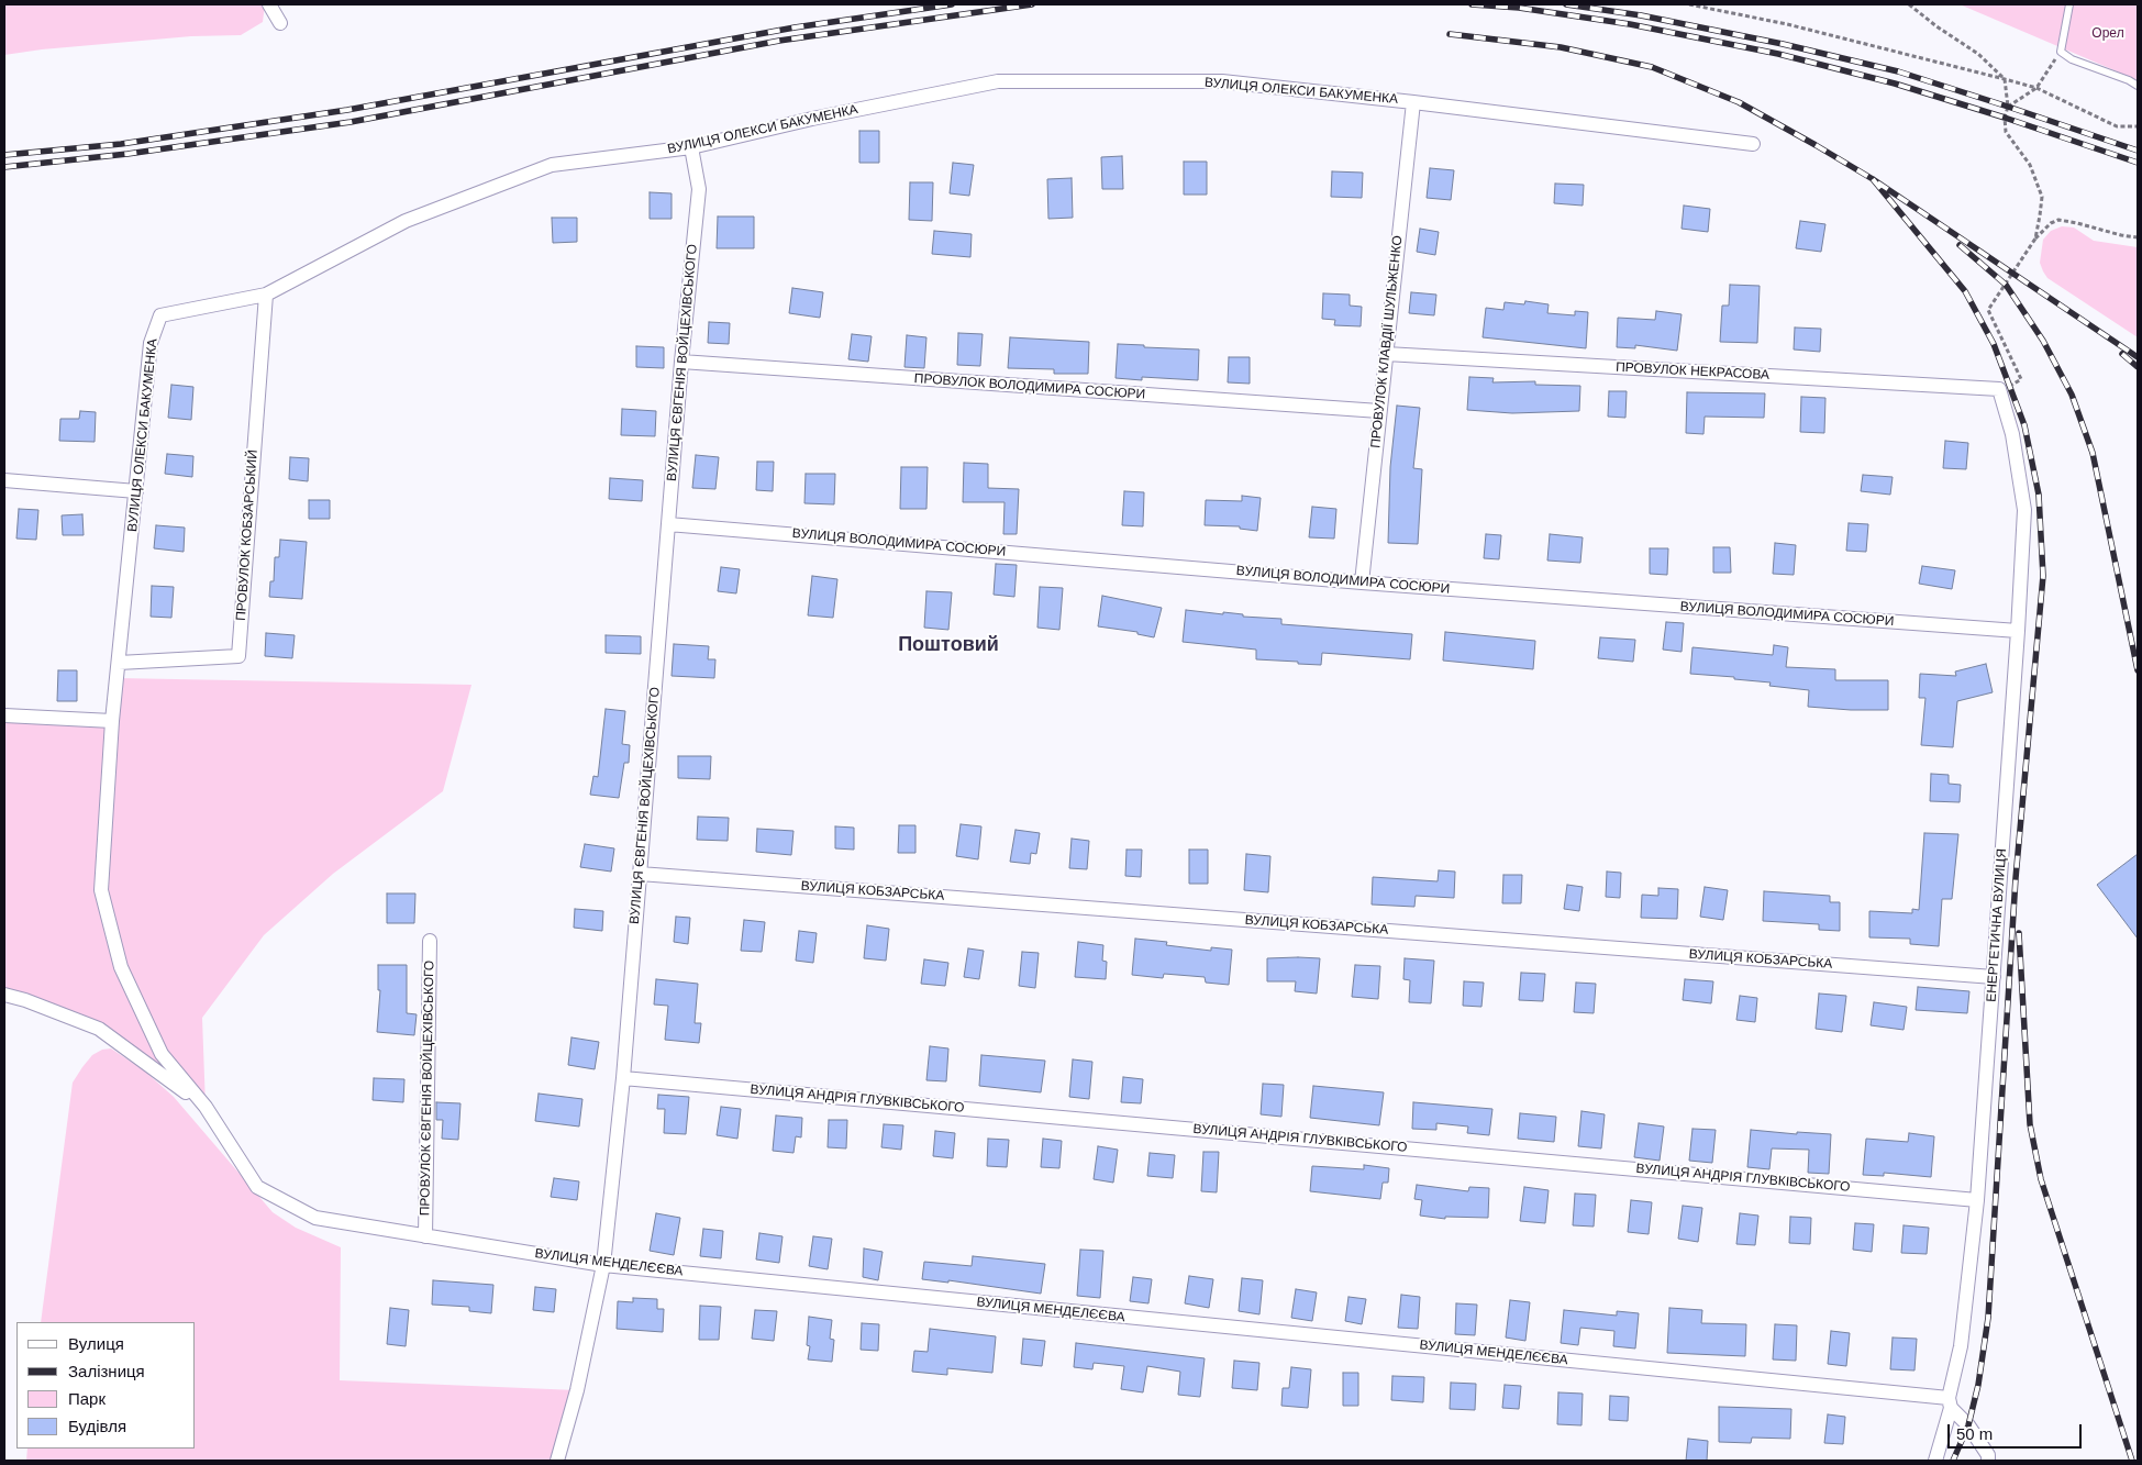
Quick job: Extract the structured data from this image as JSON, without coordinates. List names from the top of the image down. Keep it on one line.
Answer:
{"streets":{"street":["ВУЛИЦЯ ОЛЕКСИ БАКУМЕНКА","ПРОВУЛОК КЛАВДІЇ ШУЛЬЖЕНКО","ВУЛИЦЯ ЄВГЕНІЯ ВОЙЦЕХІВСЬКОГО","ПРОВУЛОК НЕКРАСОВА","ПРОВУЛОК ВОЛОДИМИРА СОСЮРИ","ПРОВУЛОК КОБЗАРСЬКИЙ","ВУЛИЦЯ ВОЛОДИМИРА СОСЮРИ","ВУЛИЦЯ КОБЗАРСЬКА","ЕНЕРГЕТИЧНА ВУЛИЦЯ","ПРОВУЛОК ЄВГЕНІЯ ВОЙЦЕХІВСЬКОГО","ВУЛИЦЯ АНДРІЯ ГЛУВКІВСЬКОГО","ВУЛИЦЯ МЕНДЕЛЄЄВА"]},"crossings":[["ВУЛИЦЯ ОЛЕКСИ БАКУМЕНКА","ПРОВУЛОК КЛАВДІЇ ШУЛЬЖЕНКО"],["ВУЛИЦЯ ОЛЕКСИ БАКУМЕНКА","ВУЛИЦЯ ЄВГЕНІЯ ВОЙЦЕХІВСЬКОГО"],["ВУЛИЦЯ ОЛЕКСИ БАКУМЕНКА","ПРОВУЛОК КОБЗАРСЬКИЙ"],["ВУЛИЦЯ ОЛЕКСИ БАКУМЕНКА","ВУЛИЦЯ МЕНДЕЛЄЄВА"],["ПРОВУЛОК КЛАВДІЇ ШУЛЬЖЕНКО","ПРОВУЛОК НЕКРАСОВА"],["ПРОВУЛОК КЛАВДІЇ ШУЛЬЖЕНКО","ПРОВУЛОК ВОЛОДИМИРА СОСЮРИ"],["ПРОВУЛОК КЛАВДІЇ ШУЛЬЖЕНКО","ВУЛИЦЯ ВОЛОДИМИРА СОСЮРИ"],["ВУЛИЦЯ ЄВГЕНІЯ ВОЙЦЕХІВСЬКОГО","ПРОВУЛОК ВОЛОДИМИРА СОСЮРИ"],["ВУЛИЦЯ ЄВГЕНІЯ ВОЙЦЕХІВСЬКОГО","ВУЛИЦЯ ВОЛОДИМИРА СОСЮРИ"],["ВУЛИЦЯ ЄВГЕНІЯ ВОЙЦЕХІВСЬКОГО","ВУЛИЦЯ КОБЗАРСЬКА"],["ВУЛИЦЯ ЄВГЕНІЯ ВОЙЦЕХІВСЬКОГО","ВУЛИЦЯ АНДРІЯ ГЛУВКІВСЬКОГО"],["ВУЛИЦЯ ЄВГЕНІЯ ВОЙЦЕХІВСЬКОГО","ВУЛИЦЯ МЕНДЕЛЄЄВА"],["ПРОВУЛОК НЕКРАСОВА","ЕНЕРГЕТИЧНА ВУЛИЦЯ"],["ВУЛИЦЯ ВОЛОДИМИРА СОСЮРИ","ЕНЕРГЕТИЧНА ВУЛИЦЯ"],["ВУЛИЦЯ КОБЗАРСЬКА","ЕНЕРГЕТИЧНА ВУЛИЦЯ"],["ЕНЕРГЕТИЧНА ВУЛИЦЯ","ВУЛИЦЯ АНДРІЯ ГЛУВКІВСЬКОГО"],["ЕНЕРГЕТИЧНА ВУЛИЦЯ","ВУЛИЦЯ МЕНДЕЛЄЄВА"],["ПРОВУЛОК ЄВГЕНІЯ ВОЙЦЕХІВСЬКОГО","ВУЛИЦЯ МЕНДЕЛЄЄВА"]],"districts":["Поштовий"],"parks":["Орел"],"legend":["Вулиця","Залізниця","Парк","Будівля"],"scale_bar":"50 m"}
